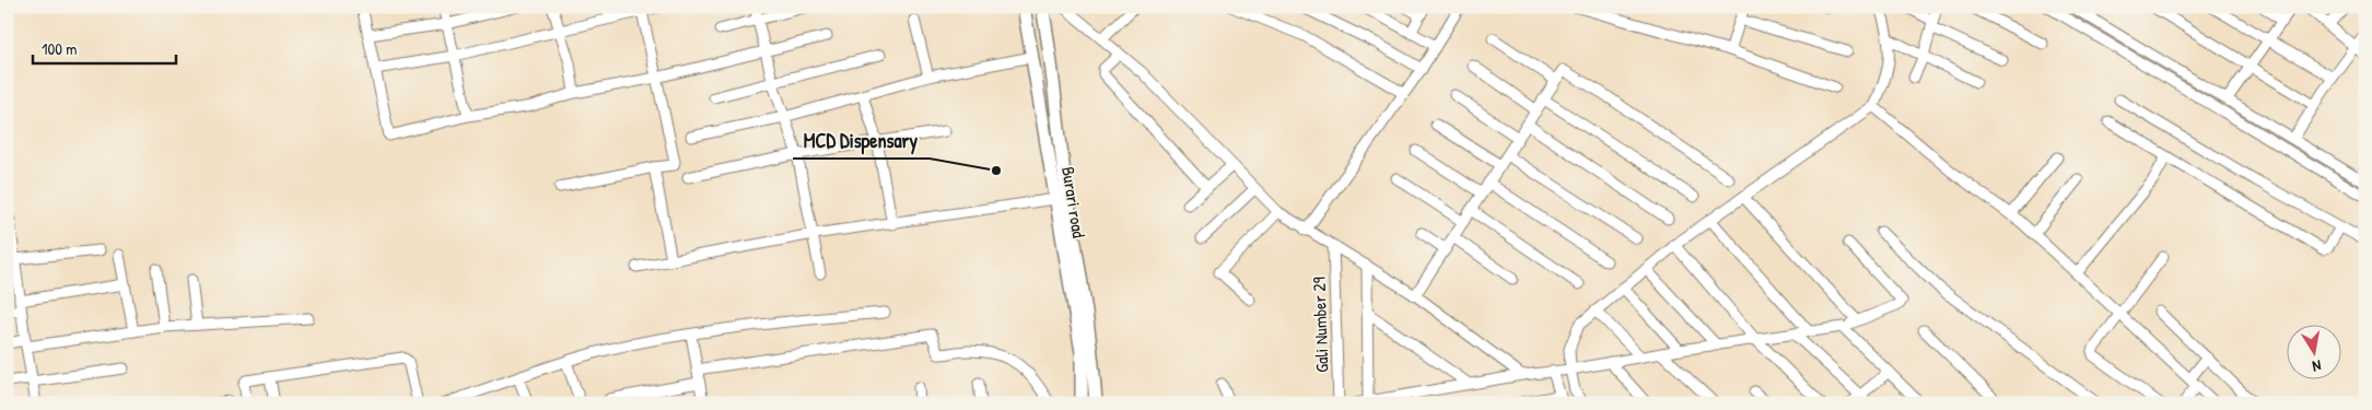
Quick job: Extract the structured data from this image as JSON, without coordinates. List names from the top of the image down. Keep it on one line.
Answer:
{"streets":{"main road":["Burari road"],"street":["Gali Number 29"]},"places":["MCD Dispensary"],"scale_bar":"100 m","north":"bottom"}
